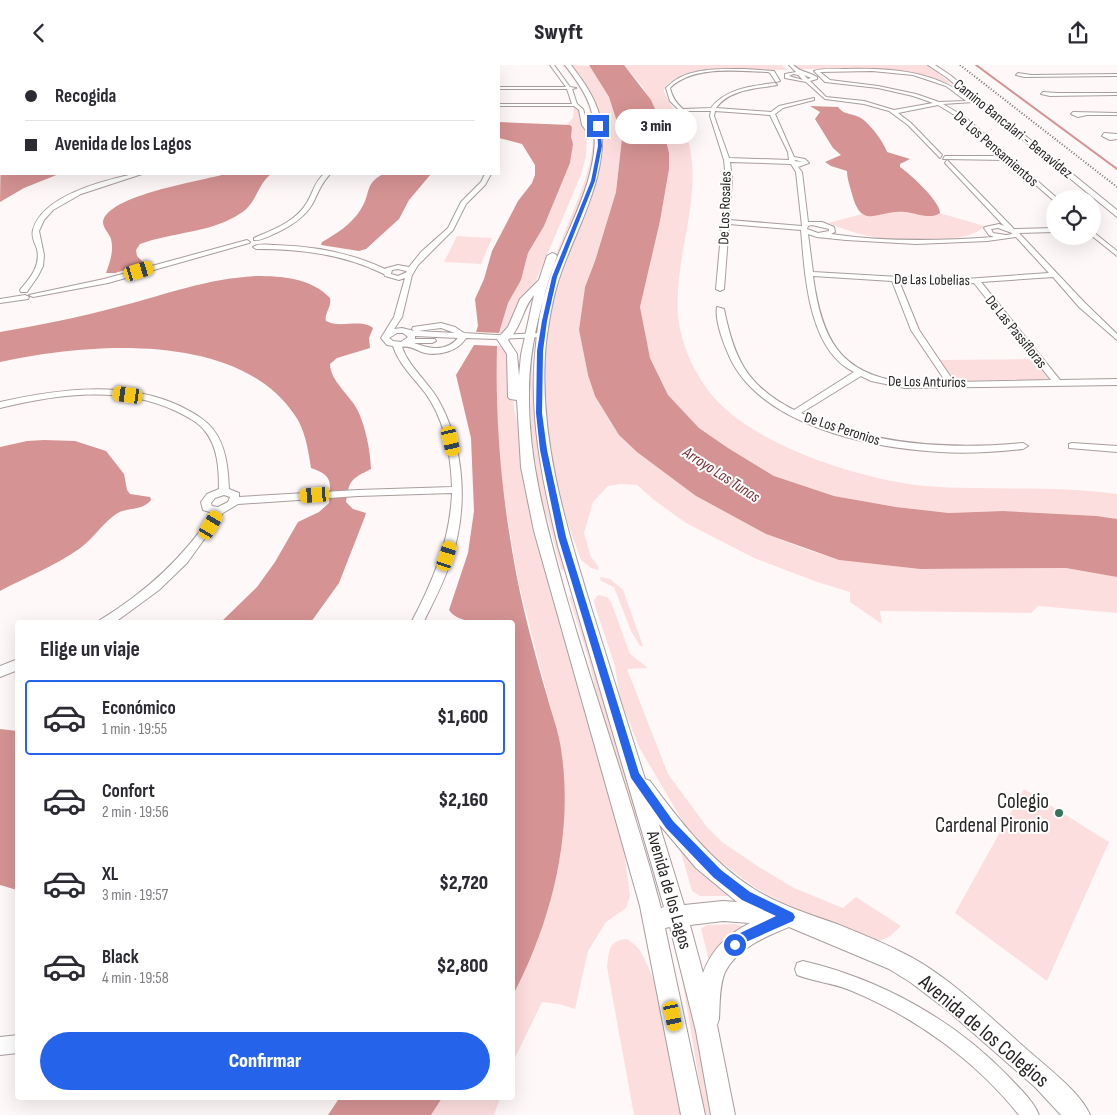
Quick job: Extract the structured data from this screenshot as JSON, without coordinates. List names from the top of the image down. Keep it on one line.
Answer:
{"streets":{"main road":["Camino Bancalari - Benavídez"],"street":["De Los Pensamientos","De Los Rosales","De Las Lobelias","De Las Passifloras","De Los Anturios","De Los Peronios","Avenida de los Lagos","Avenida de los Colegios"]},"crossings":[["De Las Lobelias","De Las Passifloras"],["De Las Lobelias","De Los Anturios"],["De Las Passifloras","De Los Anturios"],["Avenida de los Lagos","Avenida de los Colegios"]],"water":["Arroyo Las Tunas"],"places":["Colegio Cardenal Pironio"],"page":{"header":"Swyft","banner":["Recogida","Avenida de los Lagos"],"bubble":"3 min","heading":"Elige un viaje","list":[{"name":"Económico","note":"1 min · 19:55","value":"$1,600"},{"name":"Confort","note":"2 min · 19:56","value":"$2,160"},{"name":"XL","note":"3 min · 19:57","value":"$2,720"},{"name":"Black","note":"4 min · 19:58","value":"$2,800"}],"buttons":"Confirmar"}}
